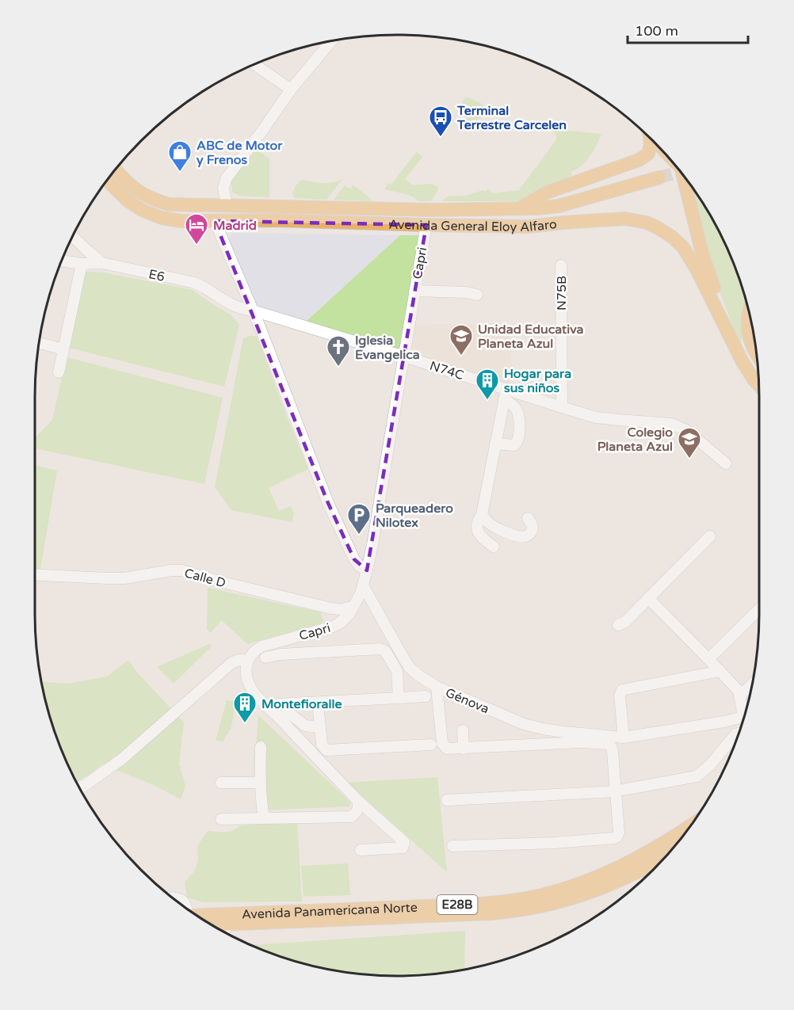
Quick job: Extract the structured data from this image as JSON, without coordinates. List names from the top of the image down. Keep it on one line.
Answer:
{"streets":{"main road":["Avenida General Eloy Alfaro","E28B","Avenida Panamericana Norte"],"street":["Capri","E6","N75B","N74C","Calle D","Génova"]},"crossings":[["Avenida General Eloy Alfaro","Capri"],["Capri","N74C"],["Capri","Calle D"],["Capri","Génova"],["E6","N74C"],["N75B","N74C"]],"places":{"bus stop":["Terminal Terrestre Carcelen"],"shop":["ABC de Motor y Frenos"],"hotel":["Madrid"],"school or university":["Unidad Educativa Planeta Azul","Colegio Planeta Azul"],"church":["Iglesia Evangelica"],"building":["Hogar para sus niños","Montefioralle"],"parking":["Parqueadero Nilotex"]},"scale_bar":"100 m"}
